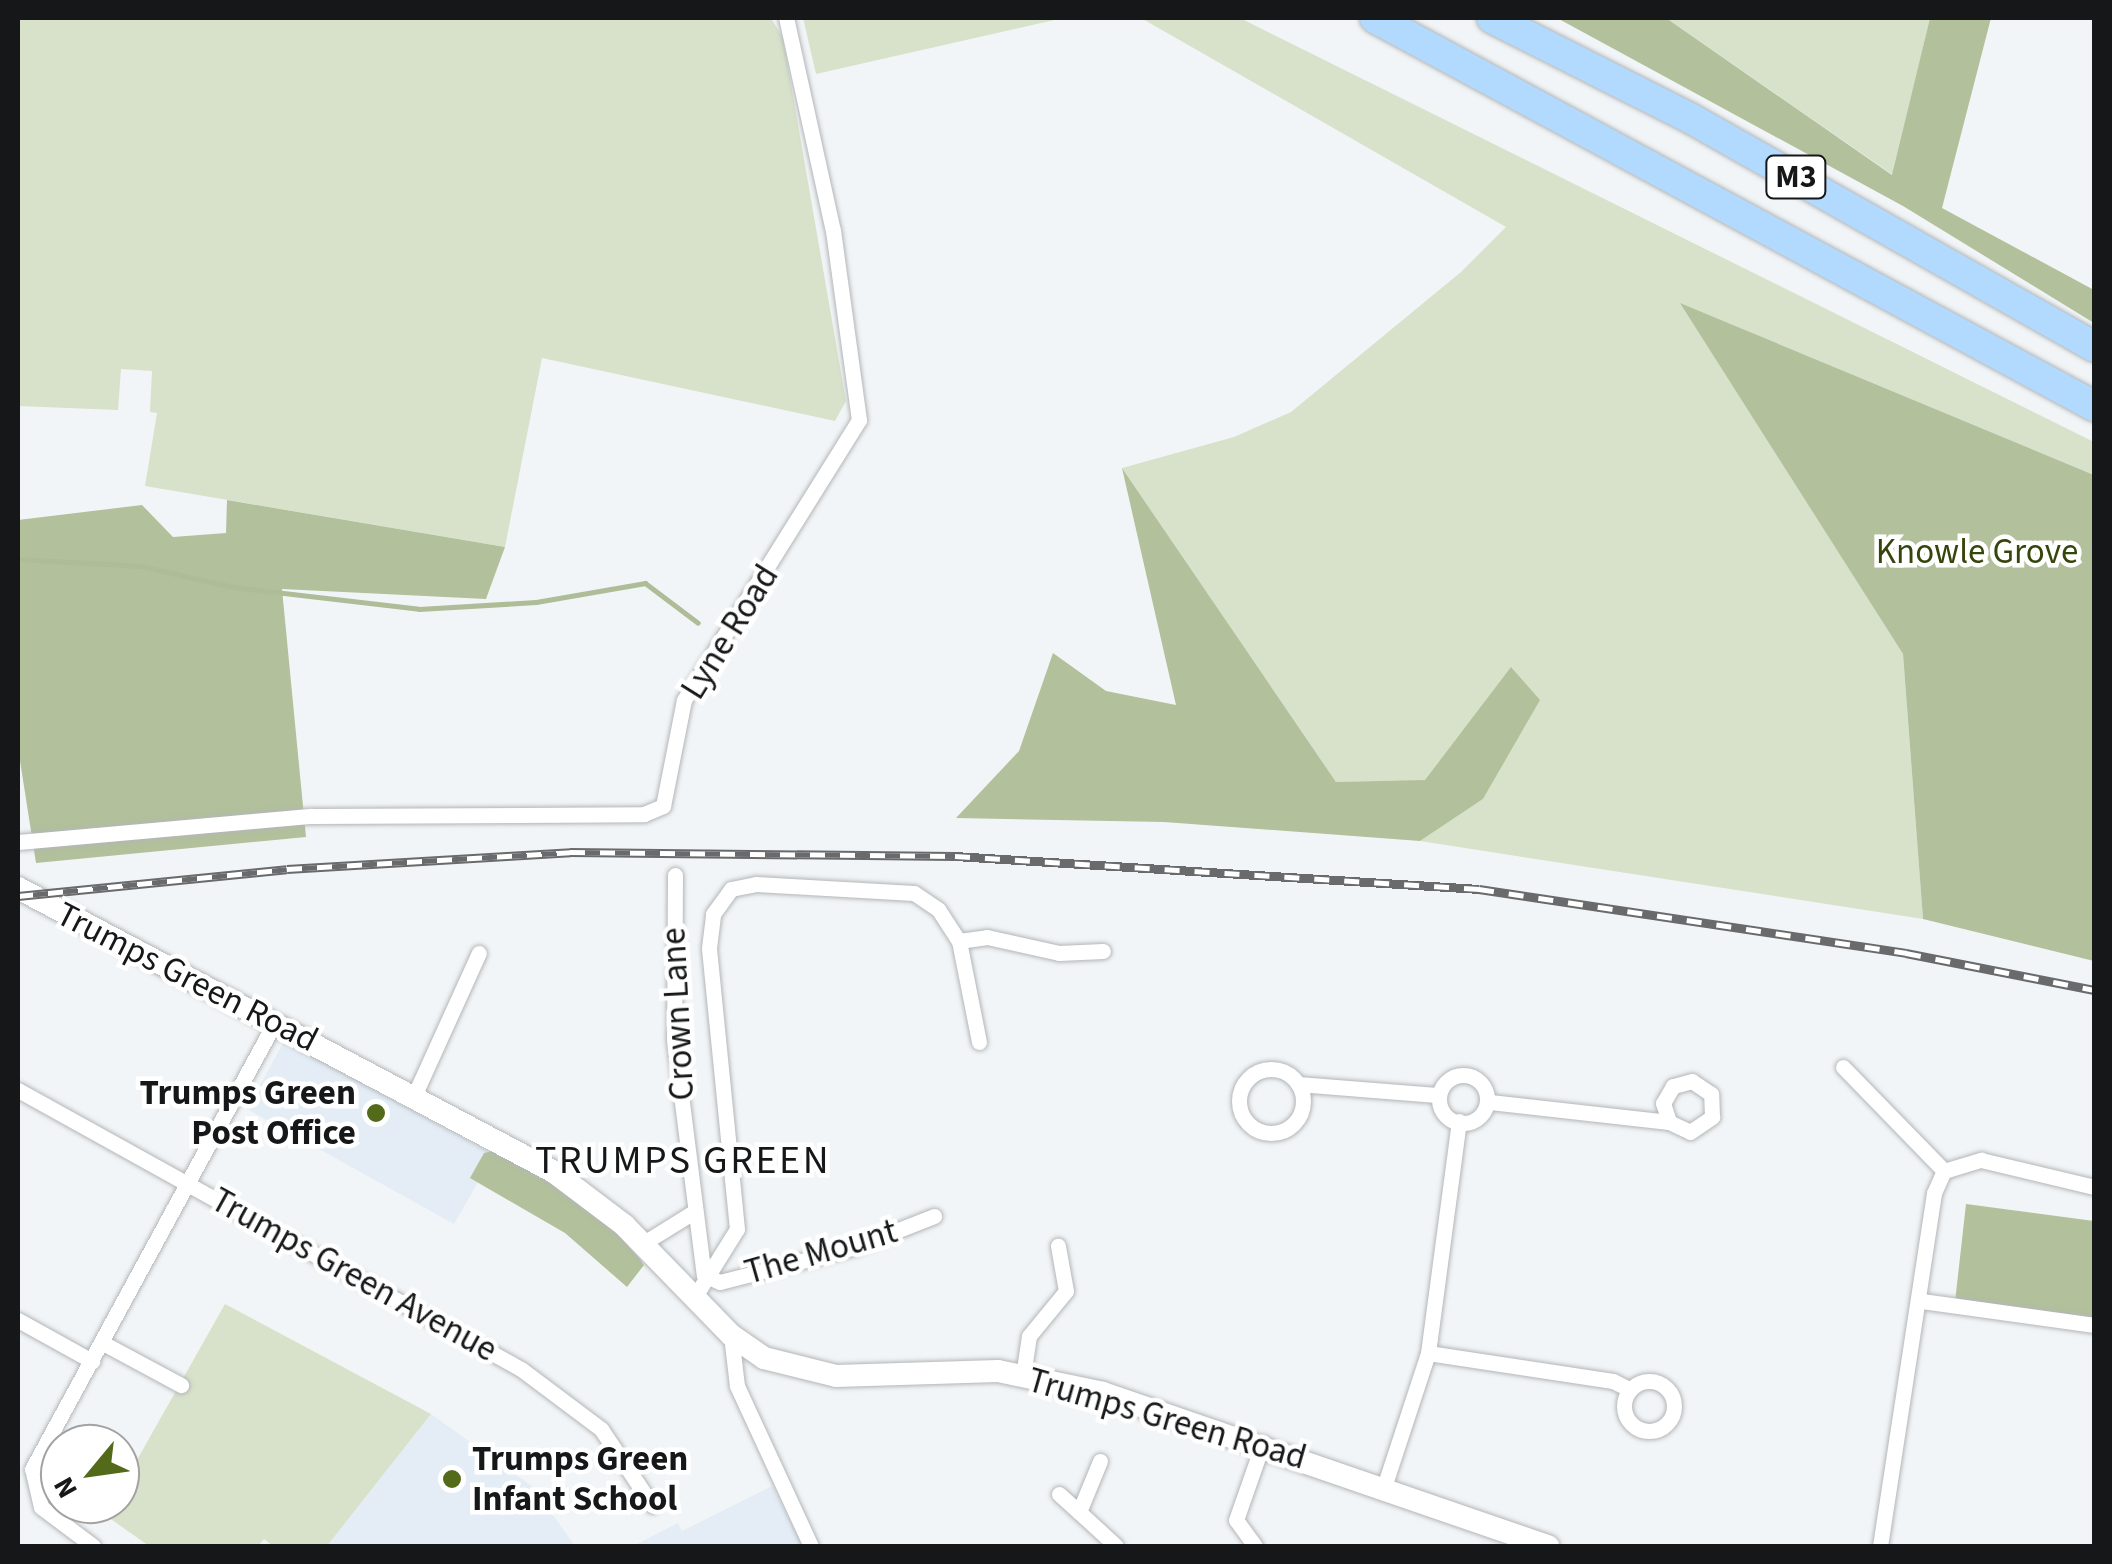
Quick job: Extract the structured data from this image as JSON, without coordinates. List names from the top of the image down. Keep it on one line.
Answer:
{"streets":{"highway":["M3"],"street":["Lyne Road","Trumps Green Road","Crown Lane","The Mount","Trumps Green Avenue"]},"crossings":[["Trumps Green Road","Crown Lane"],["Trumps Green Road","The Mount"],["Crown Lane","The Mount"]],"districts":["TRUMPS GREEN"],"parks":["Knowle Grove"],"places":["Trumps Green Post Office","Trumps Green Infant School"],"north":"bottom left"}
